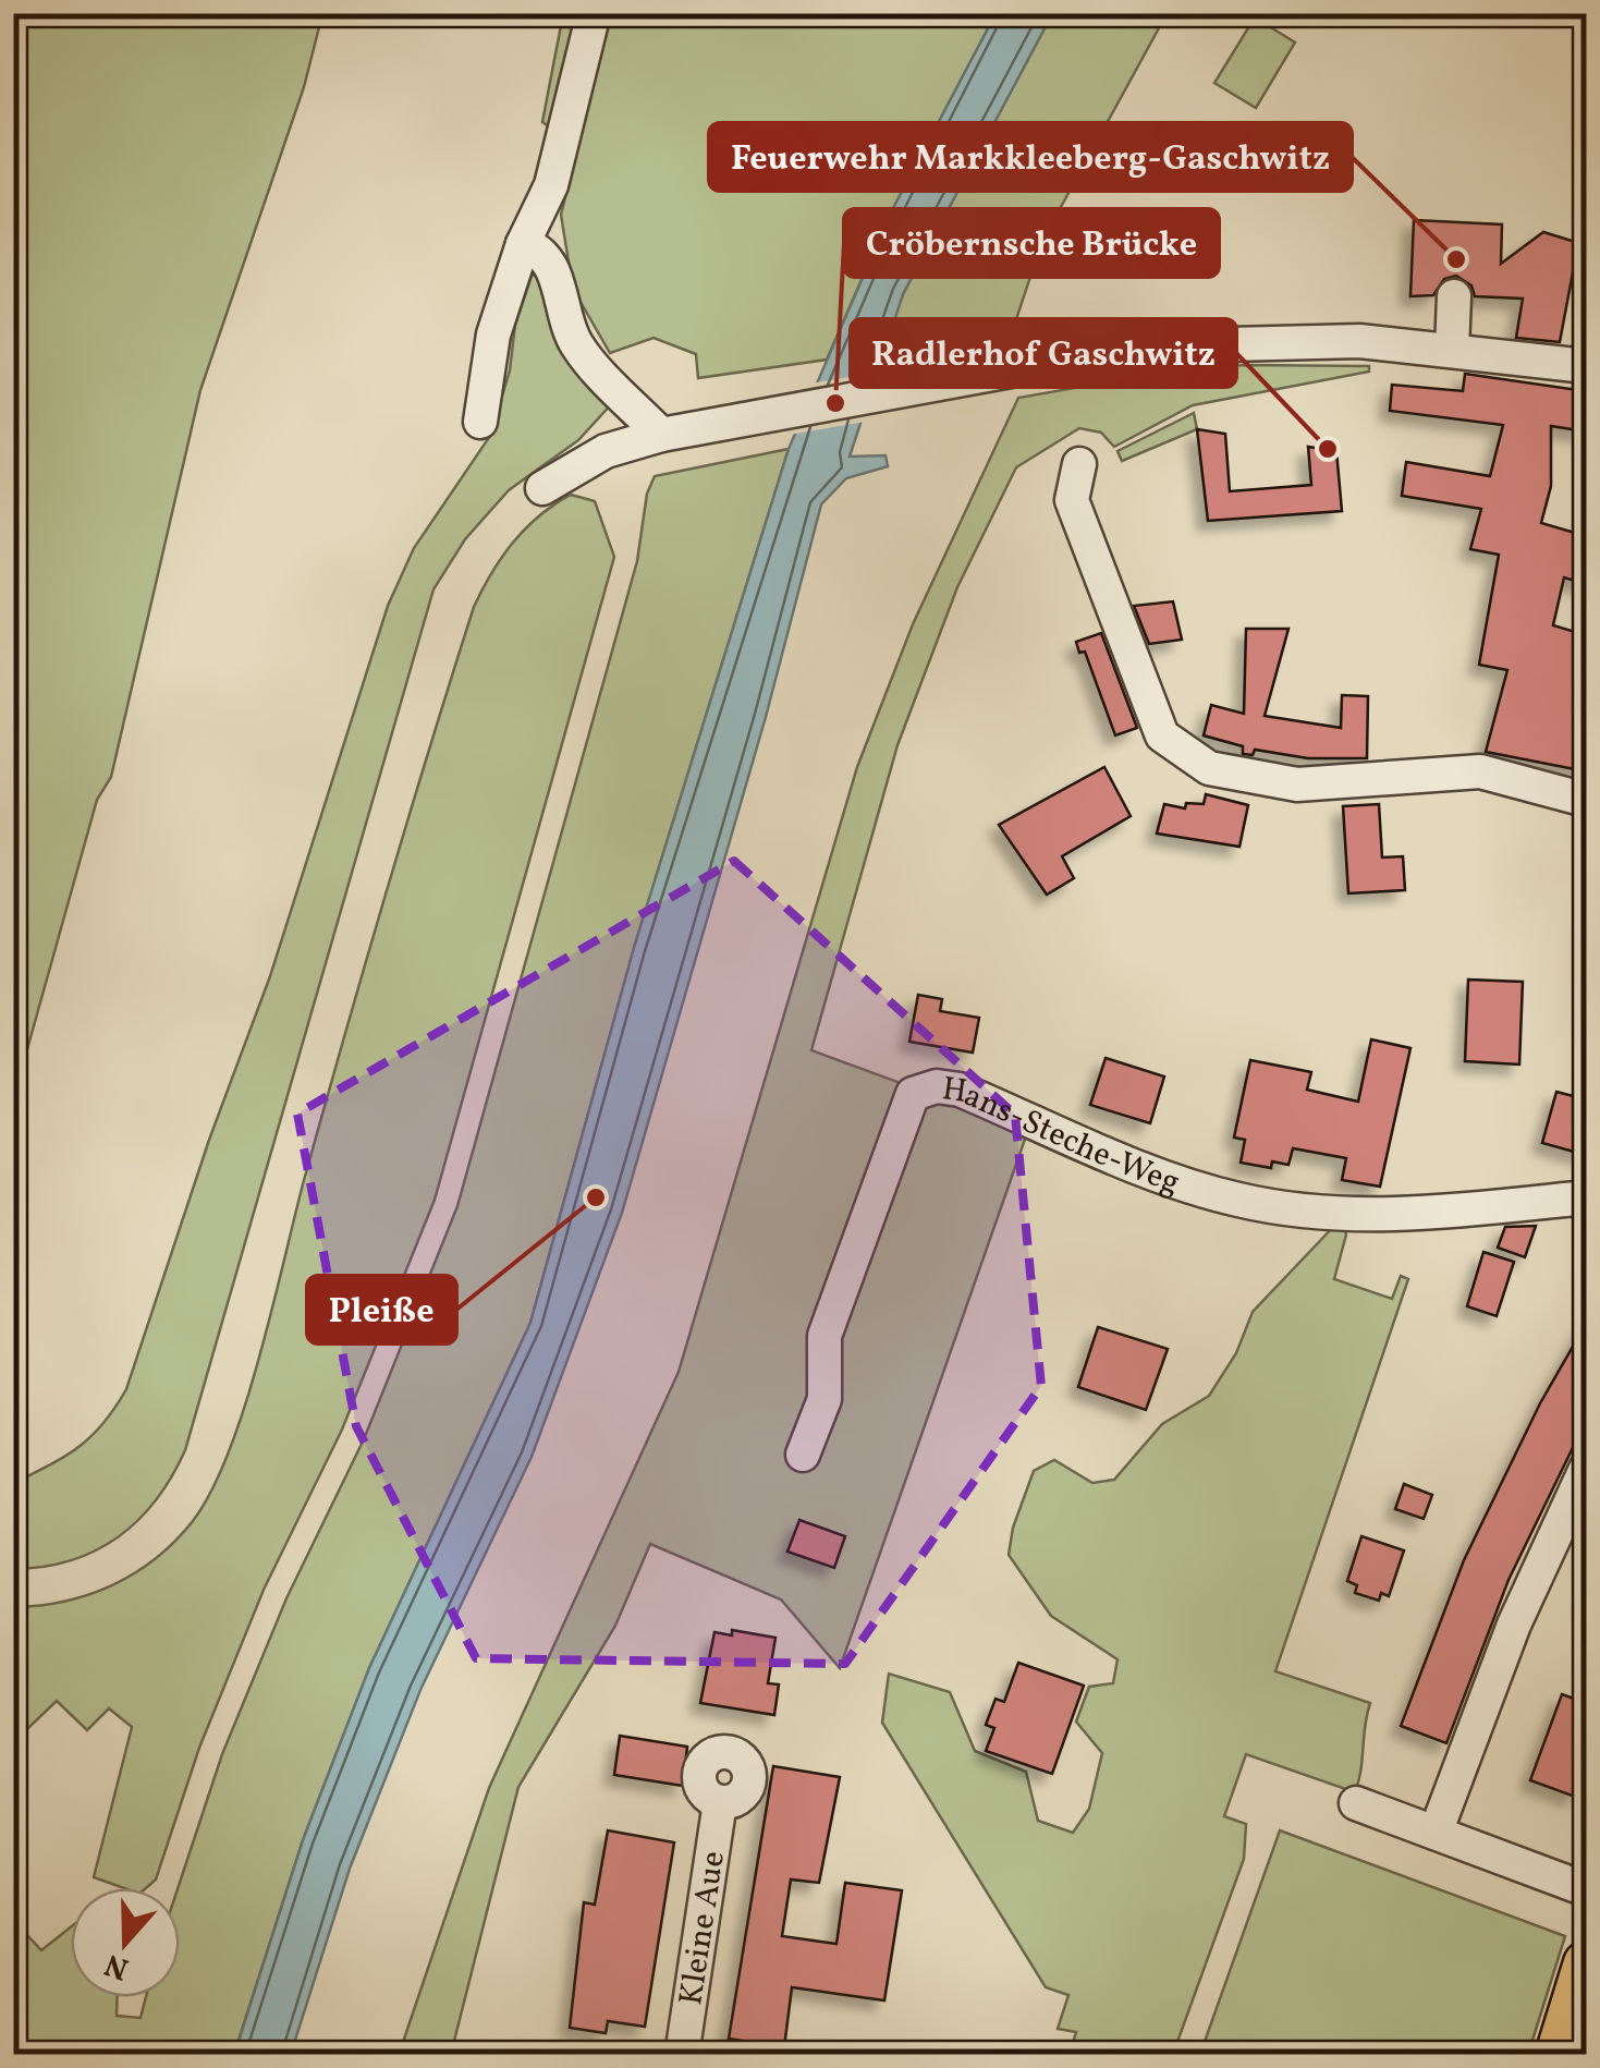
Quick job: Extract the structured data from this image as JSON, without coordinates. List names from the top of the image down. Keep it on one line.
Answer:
{"streets":{"street":["Hans-Steche-Weg","Kleine Aue"]},"places":["Feuerwehr Markkleeberg-Gaschwitz","Cröbernsche Brücke","Radlerhof Gaschwitz","Pleiße"],"north":"bottom"}
